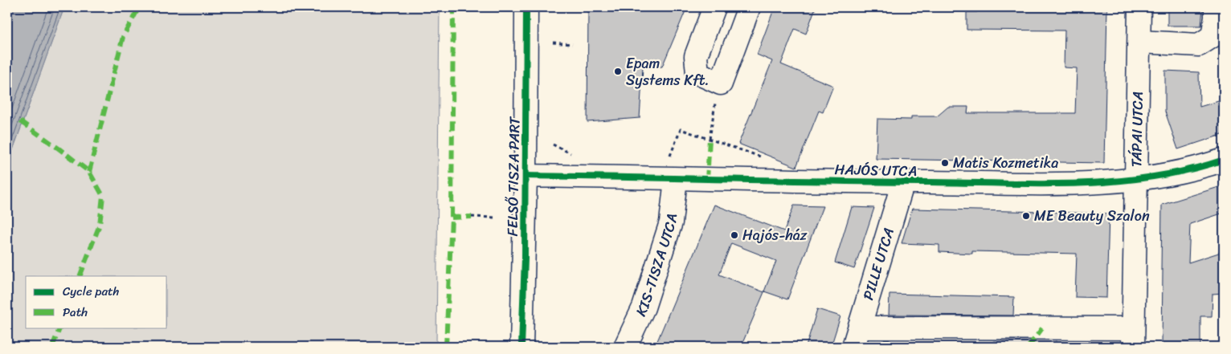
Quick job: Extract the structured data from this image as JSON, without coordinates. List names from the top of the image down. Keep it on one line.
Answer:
{"streets":{"street":["TÁPAI UTCA","HAJÓS UTCA","FELSŐ TISZA PART","KIS-TISZA UTCA","PILLE UTCA"]},"crossings":[["TÁPAI UTCA","HAJÓS UTCA"],["HAJÓS UTCA","FELSŐ TISZA PART"],["HAJÓS UTCA","KIS-TISZA UTCA"],["HAJÓS UTCA","PILLE UTCA"]],"places":["Epam Systems Kft.","Matis Kozmetika","ME Beauty Szalon","Hajós-ház"],"legend":["Cycle path","Path"]}
